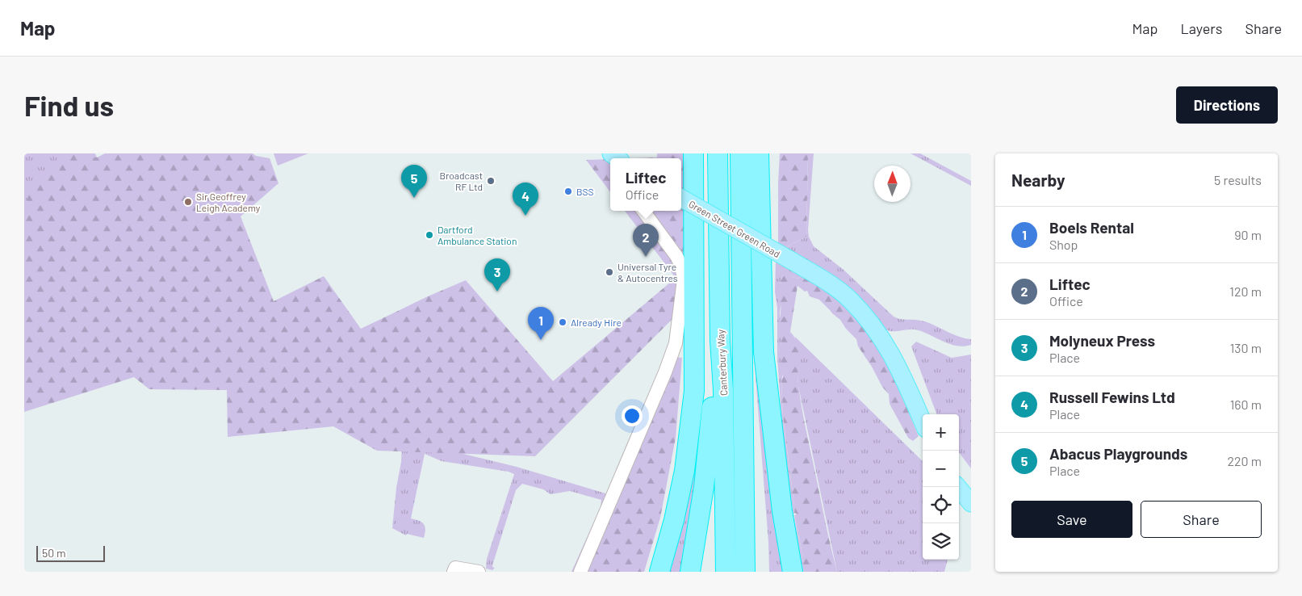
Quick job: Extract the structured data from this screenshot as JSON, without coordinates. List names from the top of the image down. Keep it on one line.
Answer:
{"streets":{"highway":["Canterbury Way"],"main road":["Green Street Green Road"]},"places":["Broadcast RF Ltd","BSS","Sir Geoffrey Leigh Academy","Dartford Ambulance Station","Universal Tyre & Autocentres","Already Hire"],"scale_bar":"50 m","north":"top","page":{"header":"Map","nav":["Map","Layers","Share"],"buttons":["Directions",["Save","Share"]],"title":"Find us","heading":["Nearby","5 results"],"popup":["Liftec","Office"],"pins":["5","4","2","3","1"],"list":[{"mark":"1","name":"Boels Rental","note":"Shop","value":"90 m"},{"mark":"2","name":"Liftec","note":"Office","value":"120 m"},{"mark":"3","name":"Molyneux Press","note":"Place","value":"130 m"},{"mark":"4","name":"Russell Fewins Ltd","note":"Place","value":"160 m"},{"mark":"5","name":"Abacus Playgrounds","note":"Place","value":"220 m"}],"map_buttons":["+","−"],"scale":"50 m"}}
